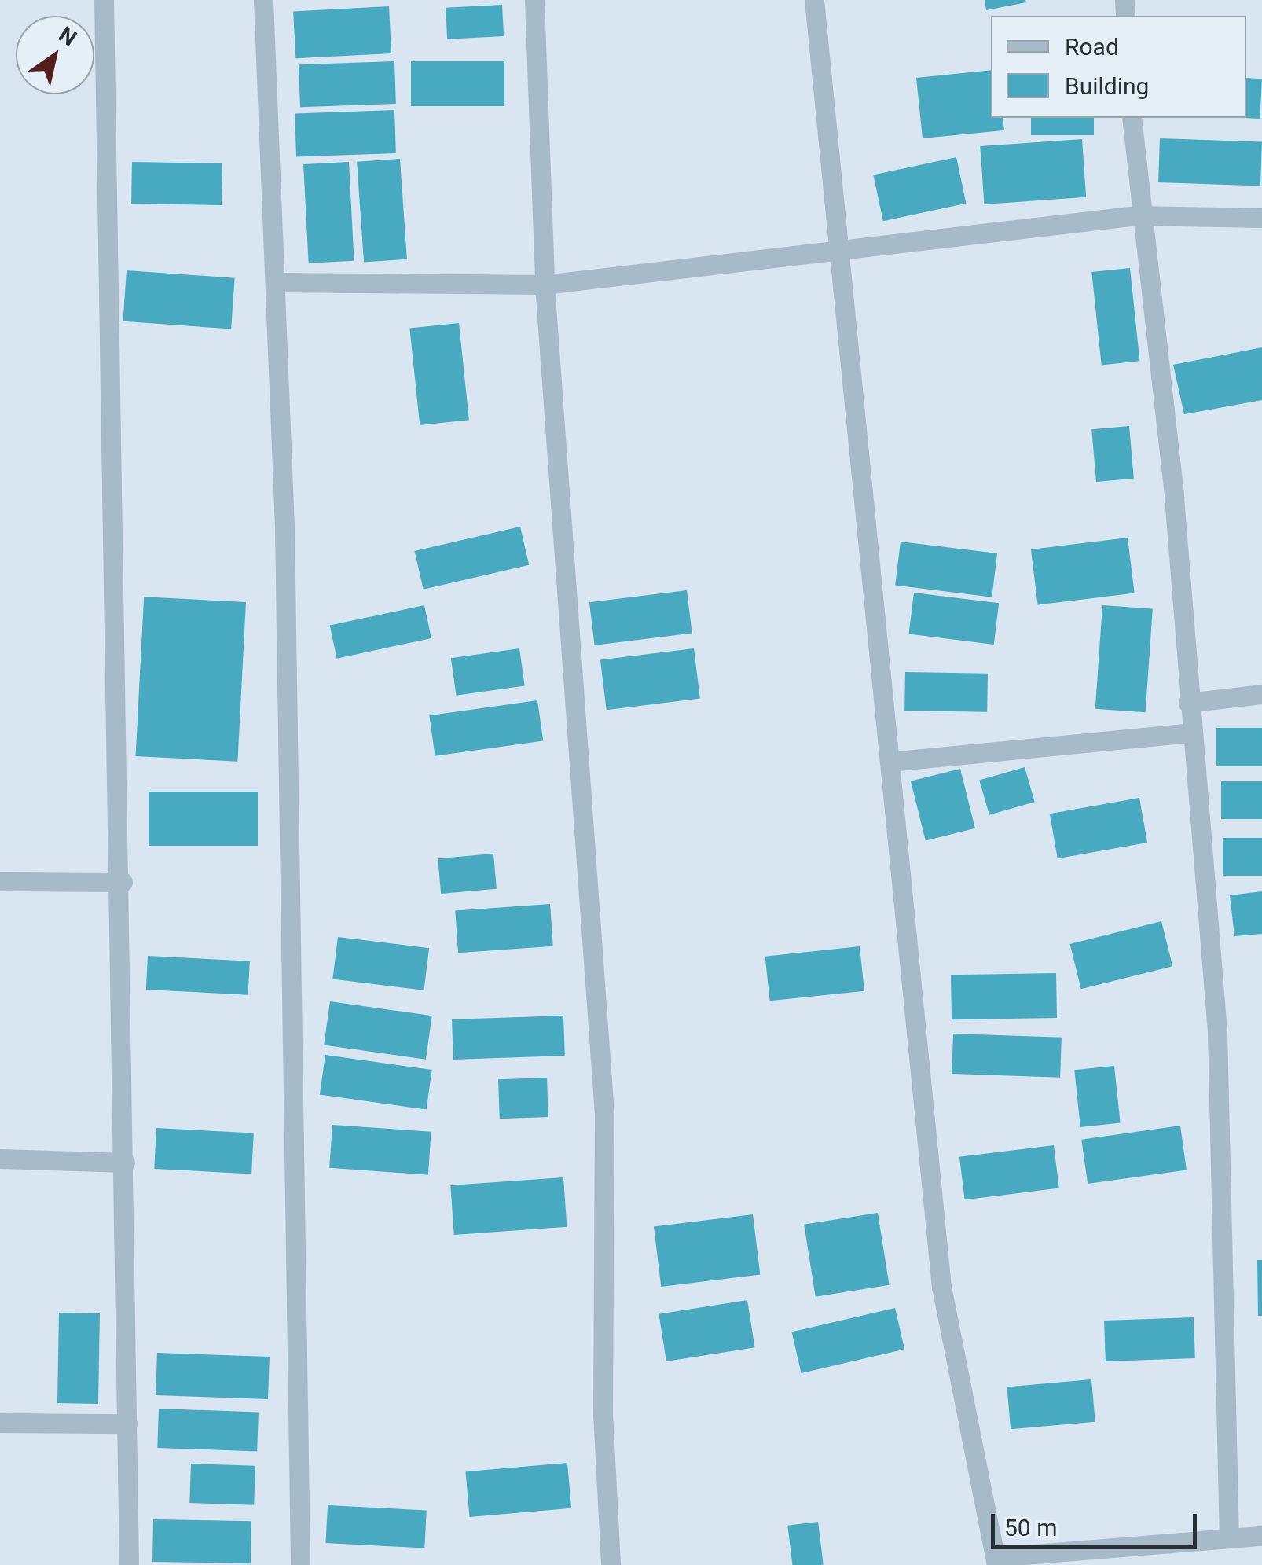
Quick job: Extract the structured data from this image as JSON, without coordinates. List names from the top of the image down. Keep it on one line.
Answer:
{"legend":["Road","Building"],"scale_bar":"50 m","north":"top right"}
